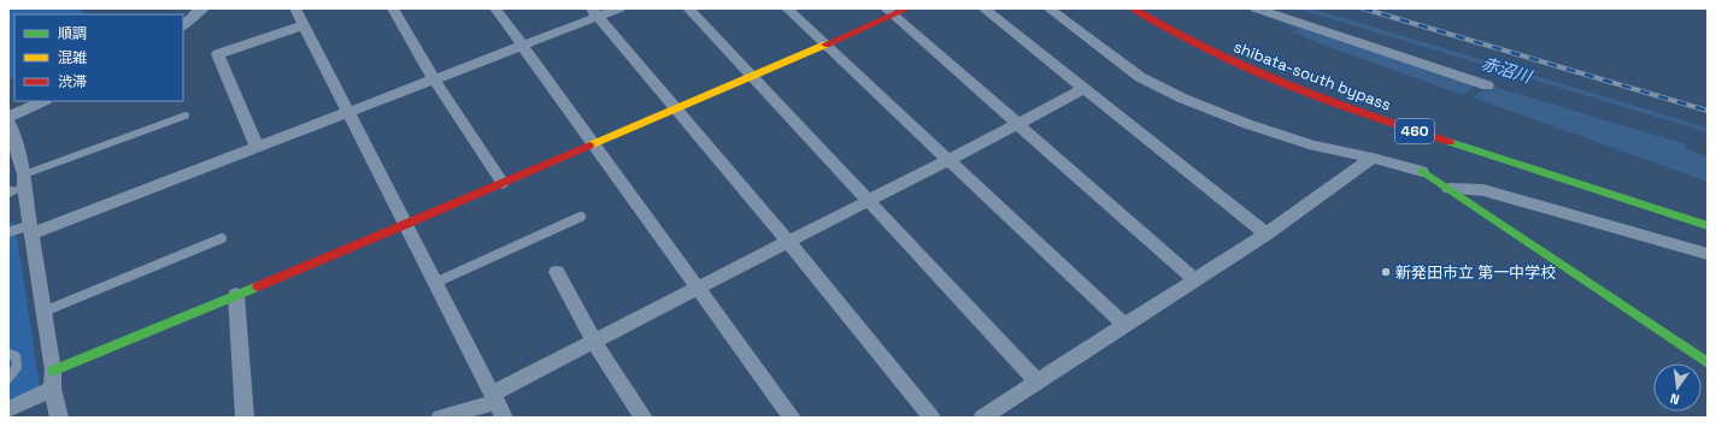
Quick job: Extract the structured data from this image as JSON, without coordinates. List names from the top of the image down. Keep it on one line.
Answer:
{"streets":{"main road":["shibata-south bypass","460"]},"water":["赤沼川"],"places":["新発田市立 第一中学校"],"legend":["順調","混雑","渋滞"],"north":"bottom"}
